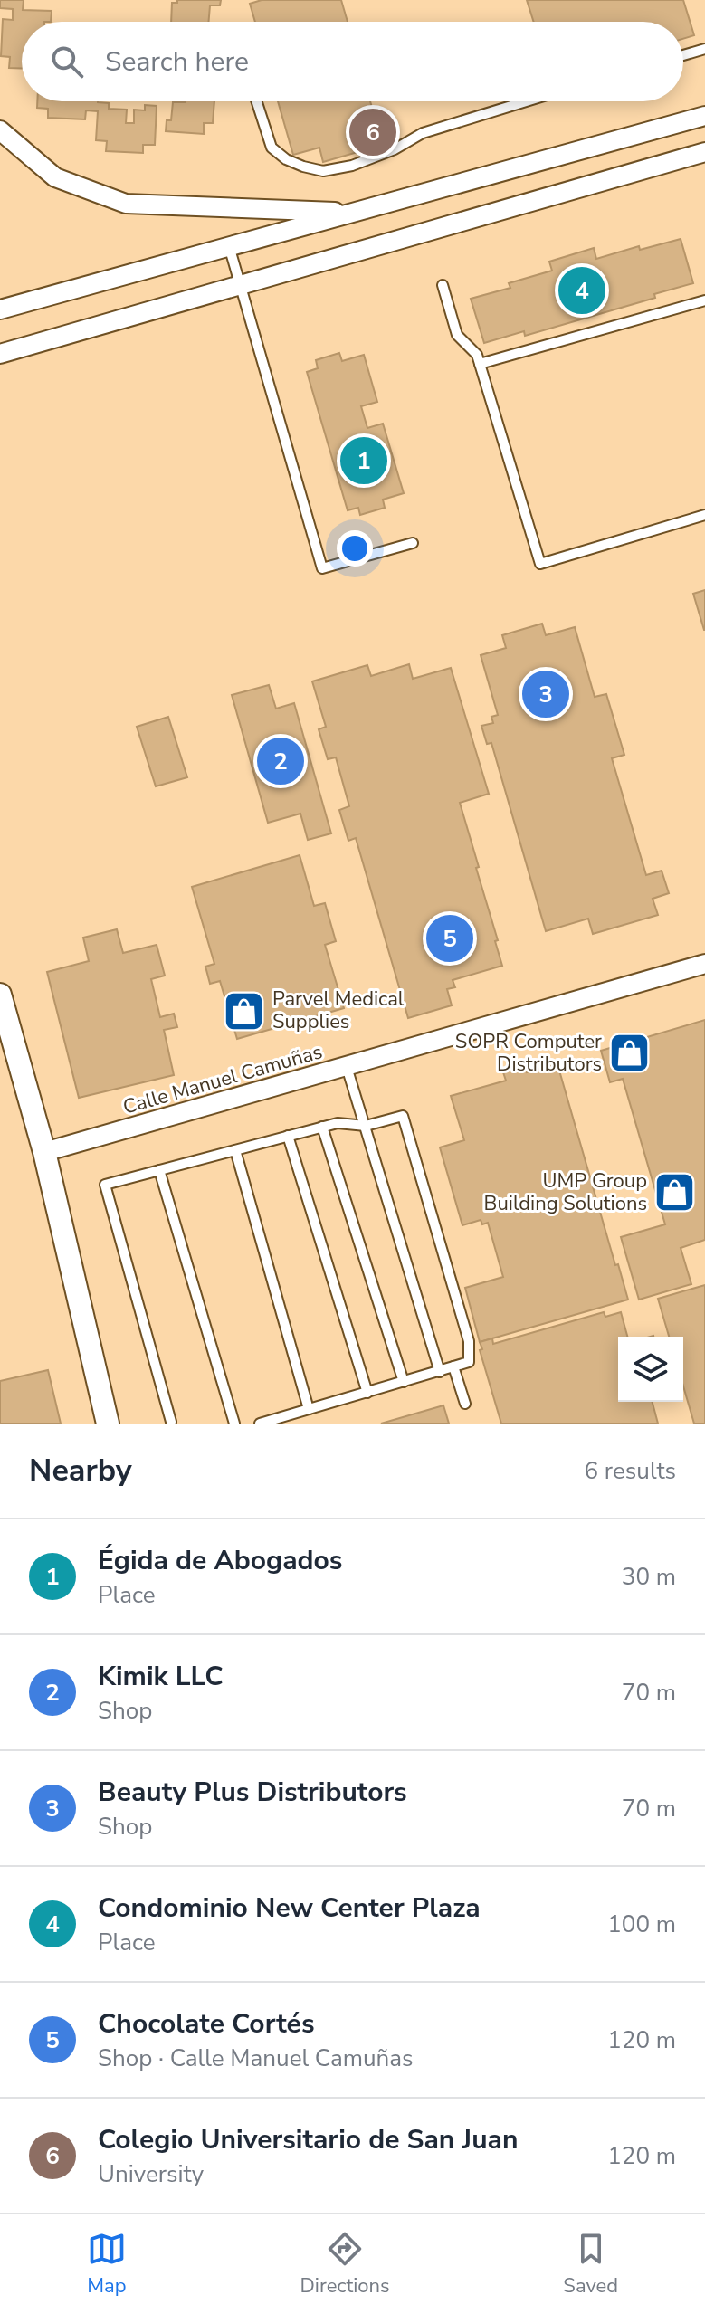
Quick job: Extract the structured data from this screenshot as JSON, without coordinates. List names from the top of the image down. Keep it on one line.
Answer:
{"streets":{"street":["Calle Manuel Camuñas"]},"places":{"shop":["Parvel Medical Supplies","SOPR Computer Distributors","UMP Group Building Solutions"]},"page":{"search":"Search here","pins":["6","4","1","3","2","5"],"heading":["Nearby","6 results"],"list":[{"mark":"1","name":"Égida de Abogados","note":"Place","value":"30 m"},{"mark":"2","name":"Kimik LLC","note":"Shop","value":"70 m"},{"mark":"3","name":"Beauty Plus Distributors","note":"Shop","value":"70 m"},{"mark":"4","name":"Condominio New Center Plaza","note":"Place","value":"100 m"},{"mark":"5","name":"Chocolate Cortés","note":"Shop · Calle Manuel Camuñas","value":"120 m"},{"mark":"6","name":"Colegio Universitario de San Juan","note":"University","value":"120 m"}],"nav":["Map","Directions","Saved"]}}
